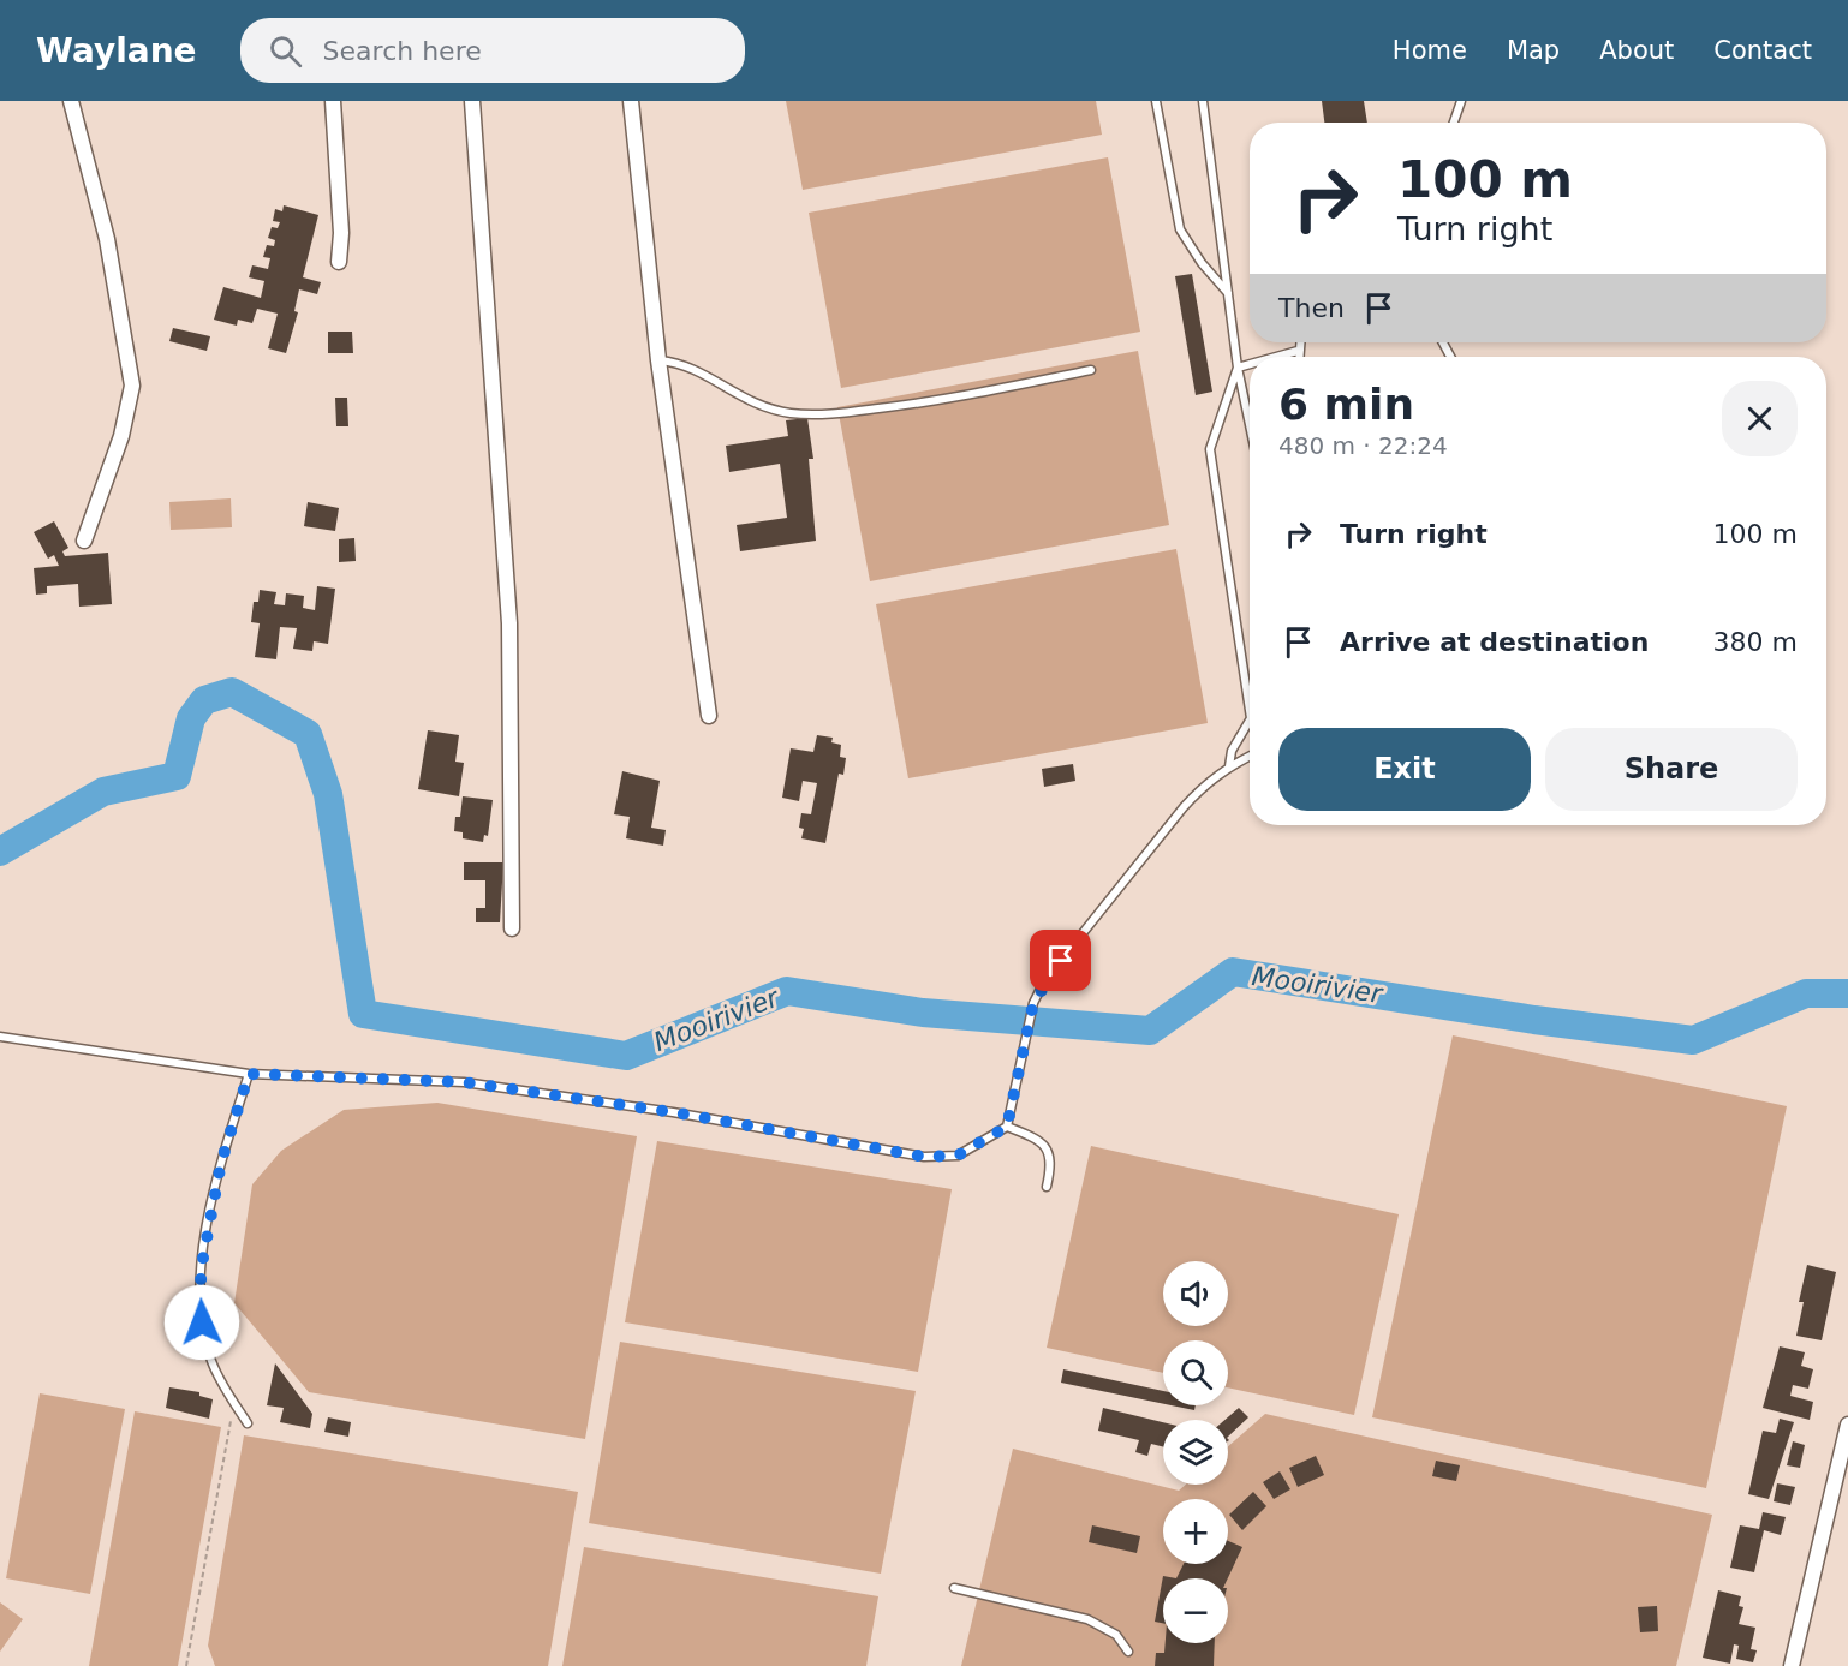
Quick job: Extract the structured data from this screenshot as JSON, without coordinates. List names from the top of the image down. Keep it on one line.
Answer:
{"water":["Mooirivier"],"page":{"header":"Waylane","search":"Search here","nav":["Home","Map","About","Contact"],"turn":["100 m","Turn right"],"then":"Then","heading":["6 min","480 m · 22:24"],"list":[{"name":"Turn right","value":"100 m"},{"name":"Arrive at destination","value":"380 m"}],"buttons":["Exit","Share"],"map_buttons":["+","−"]}}
